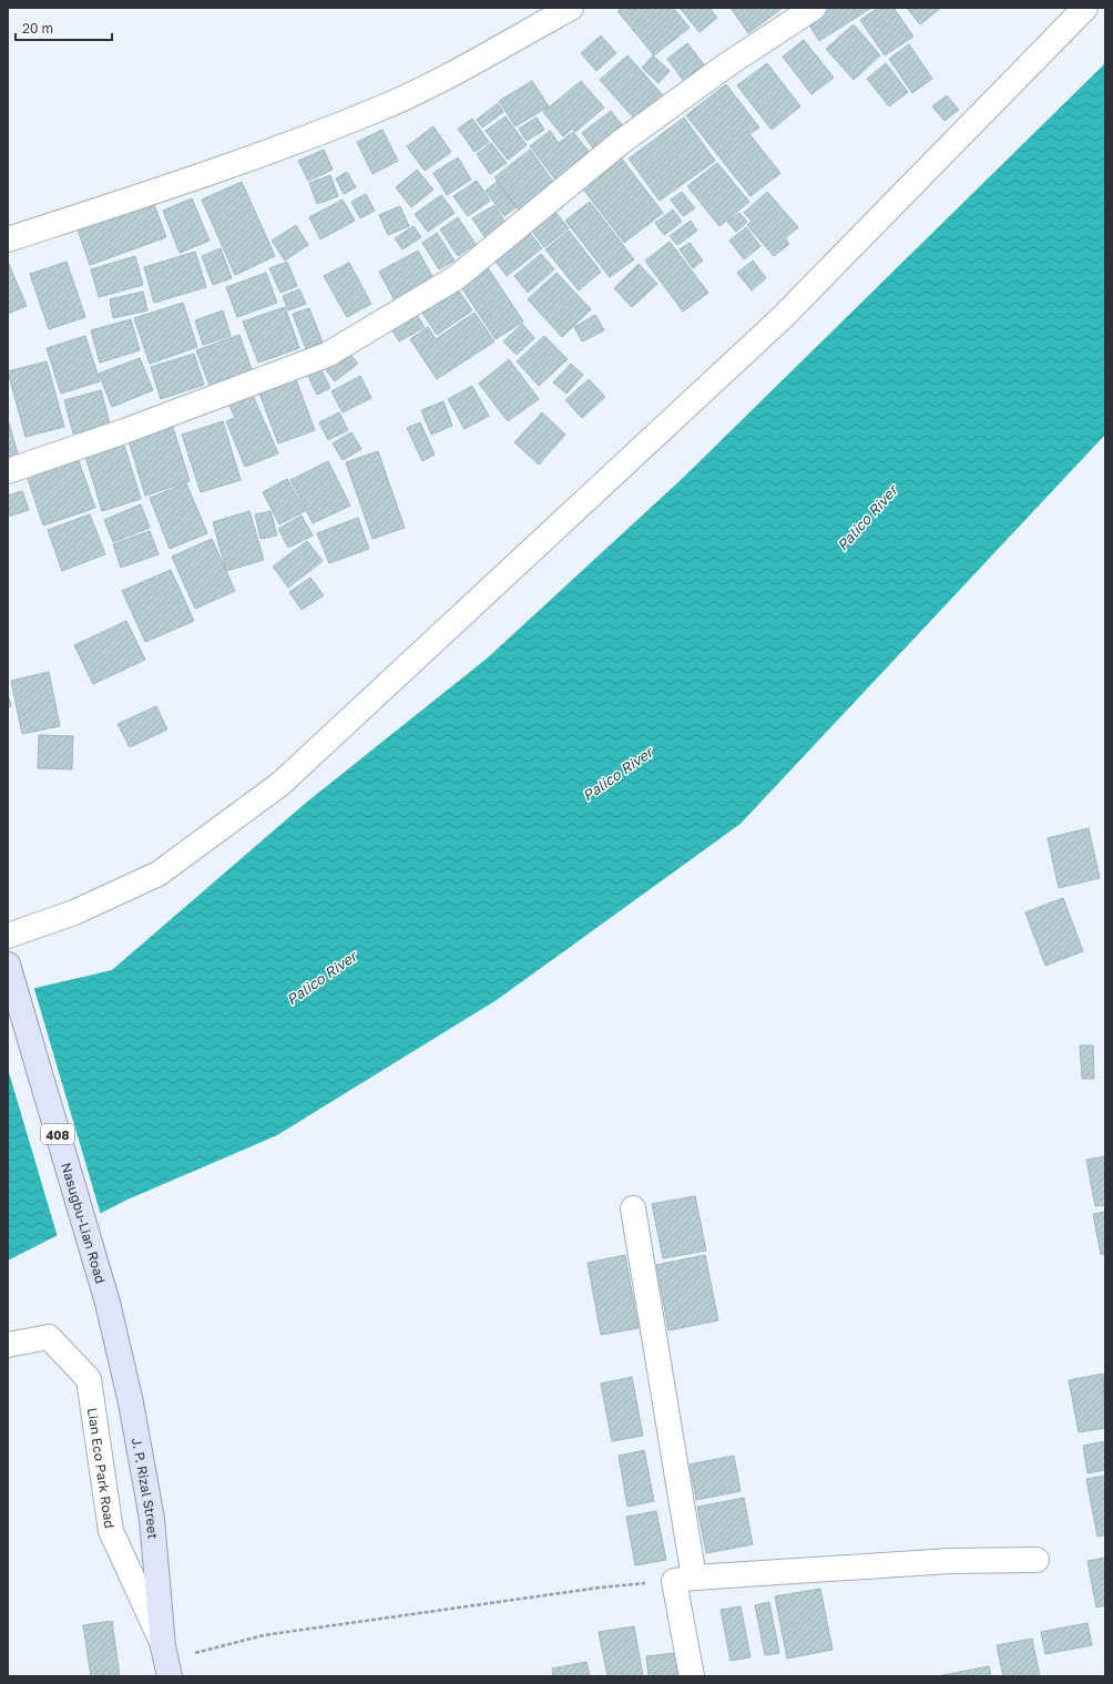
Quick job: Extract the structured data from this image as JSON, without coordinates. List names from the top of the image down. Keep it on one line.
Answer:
{"streets":{"main road":["408","Nasugbu-Lian Road","J. P. Rizal Street"],"street":["Lian Eco Park Road"]},"crossings":[["Nasugbu-Lian Road","J. P. Rizal Street"],["Lian Eco Park Road","J. P. Rizal Street"]],"water":["Palico River"],"scale_bar":"20 m"}
